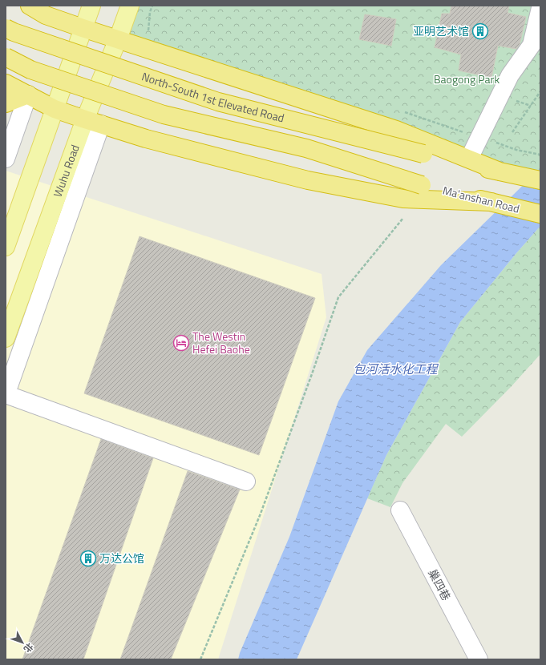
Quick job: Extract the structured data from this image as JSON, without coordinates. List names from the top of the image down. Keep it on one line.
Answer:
{"streets":{"highway":["North-South 1st Elevated Road","Ma'anshan Road"],"main road":["Wuhu Road"],"street":["巢四巷"]},"water":["包河活水化工程"],"parks":["Baogong Park"],"places":{"building":["亚明艺术馆","万达公馆"],"hotel":["The Westin Hefei Baohe"]},"north":"bottom right"}
